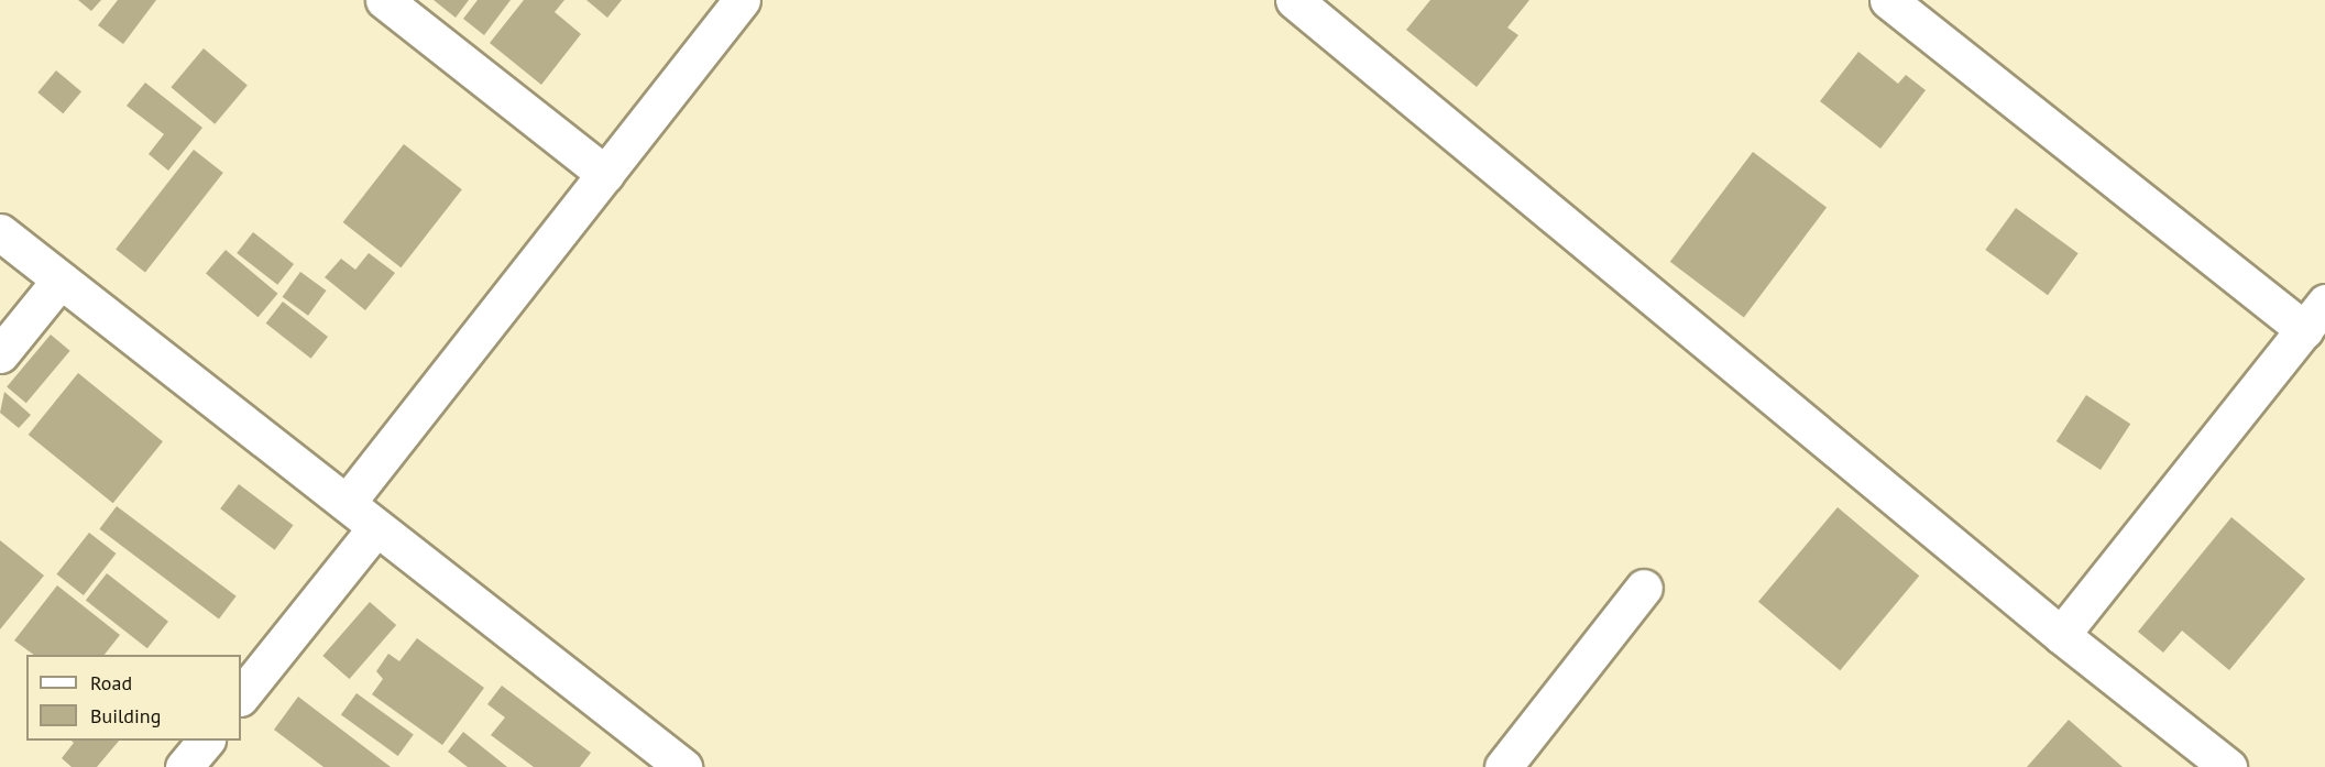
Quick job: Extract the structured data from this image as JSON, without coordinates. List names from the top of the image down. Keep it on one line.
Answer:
{"legend":["Road","Building"]}
